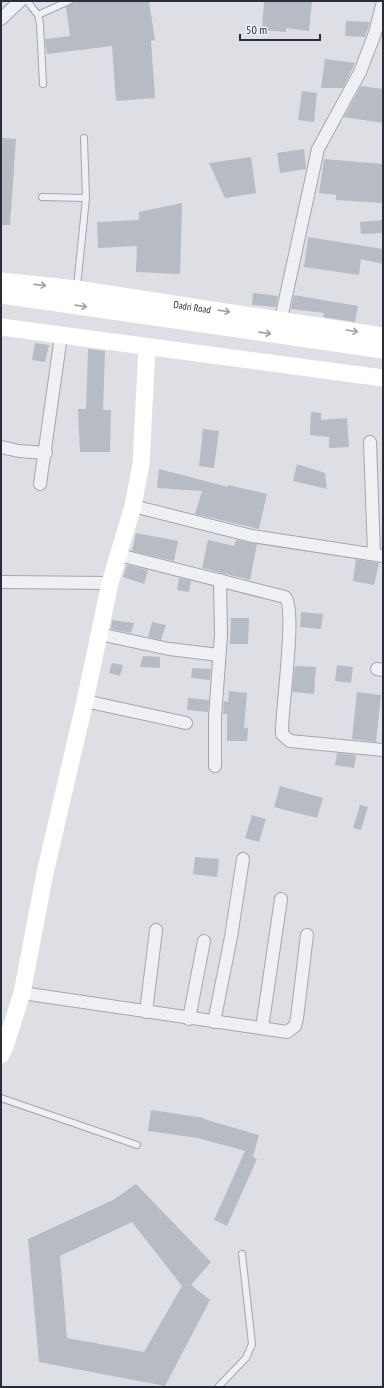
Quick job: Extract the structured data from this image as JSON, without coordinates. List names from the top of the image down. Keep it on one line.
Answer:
{"streets":{"street":["Dadri Road"]},"scale_bar":"50 m"}
